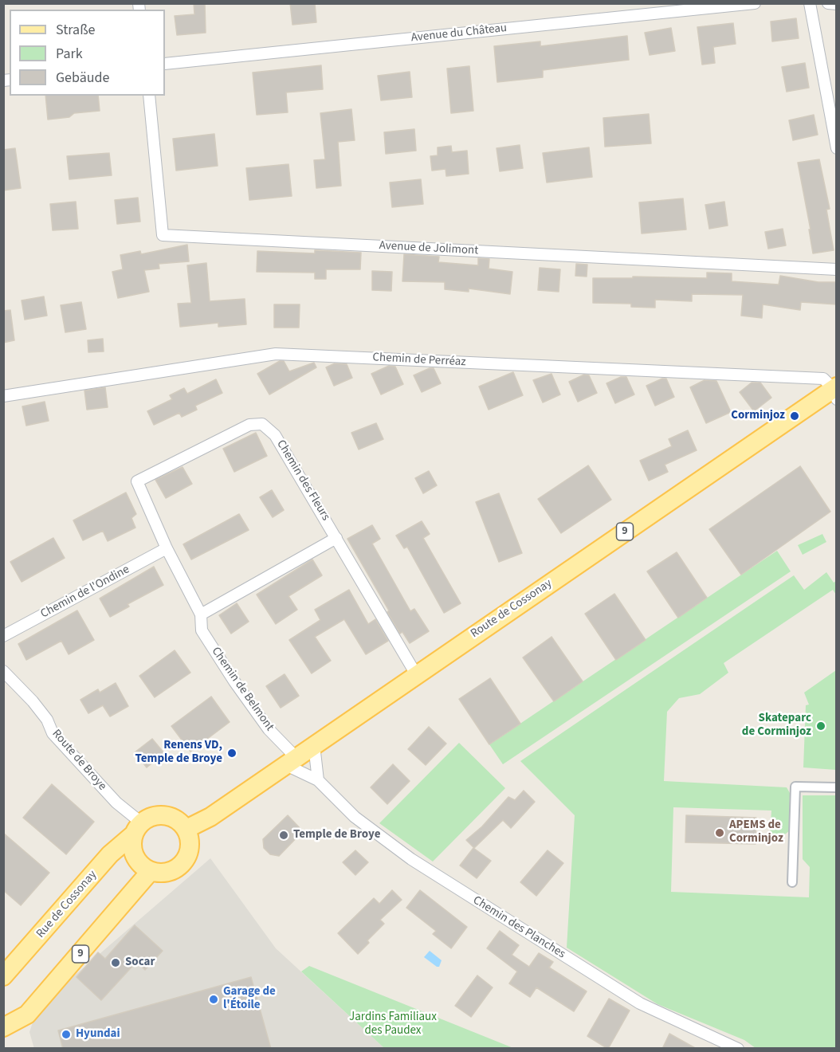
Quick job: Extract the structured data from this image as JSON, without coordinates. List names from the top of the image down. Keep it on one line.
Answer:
{"streets":{"main road":["9","Route de Cossonay","Rue de Cossonay"],"street":["Avenue du Château","Avenue de Jolimont","Chemin de Perréaz","Chemin des Fleurs","Chemin de l'Ondine","Chemin de Belmont","Route de Broye","Chemin des Planches"]},"crossings":[["Chemin de Perréaz","Route de Cossonay"],["Chemin des Fleurs","Chemin de l'Ondine"],["Chemin des Fleurs","Route de Cossonay"],["Chemin des Fleurs","Chemin de Belmont"],["9","Route de Cossonay"],["9","Route de Broye"],["9","Rue de Cossonay"],["Chemin de l'Ondine","Chemin de Belmont"],["Route de Cossonay","Chemin de Belmont"],["Route de Cossonay","Route de Broye"],["Route de Cossonay","Rue de Cossonay"],["Route de Cossonay","Chemin des Planches"],["Chemin de Belmont","Chemin des Planches"],["Route de Broye","Rue de Cossonay"]],"parks":["Jardins Familiaux des Paudex"],"places":["Corminjoz","Skateparc de Corminjoz","Renens VD, Temple de Broye","APEMS de Corminjoz","Temple de Broye","Socar","Garage de l'Étoile","Hyundai"],"legend":["Straße","Park","Gebäude"]}
